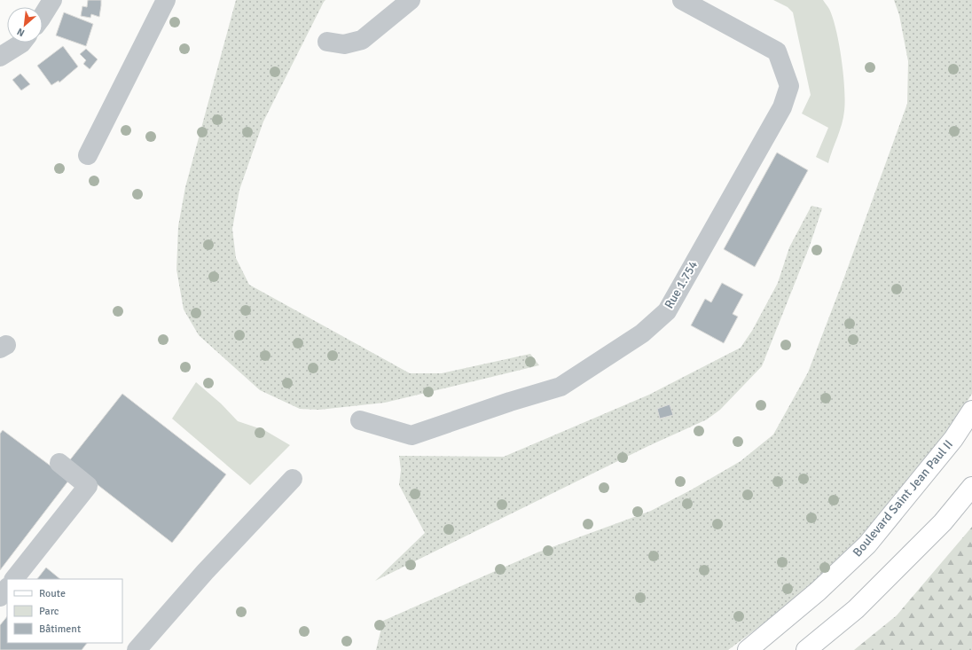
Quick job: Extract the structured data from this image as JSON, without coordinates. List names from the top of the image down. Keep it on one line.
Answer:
{"streets":{"main road":["Boulevard Saint Jean Paul II"],"street":["Rue 1.754"]},"legend":["Route","Parc","Bâtiment"],"north":"bottom left"}
